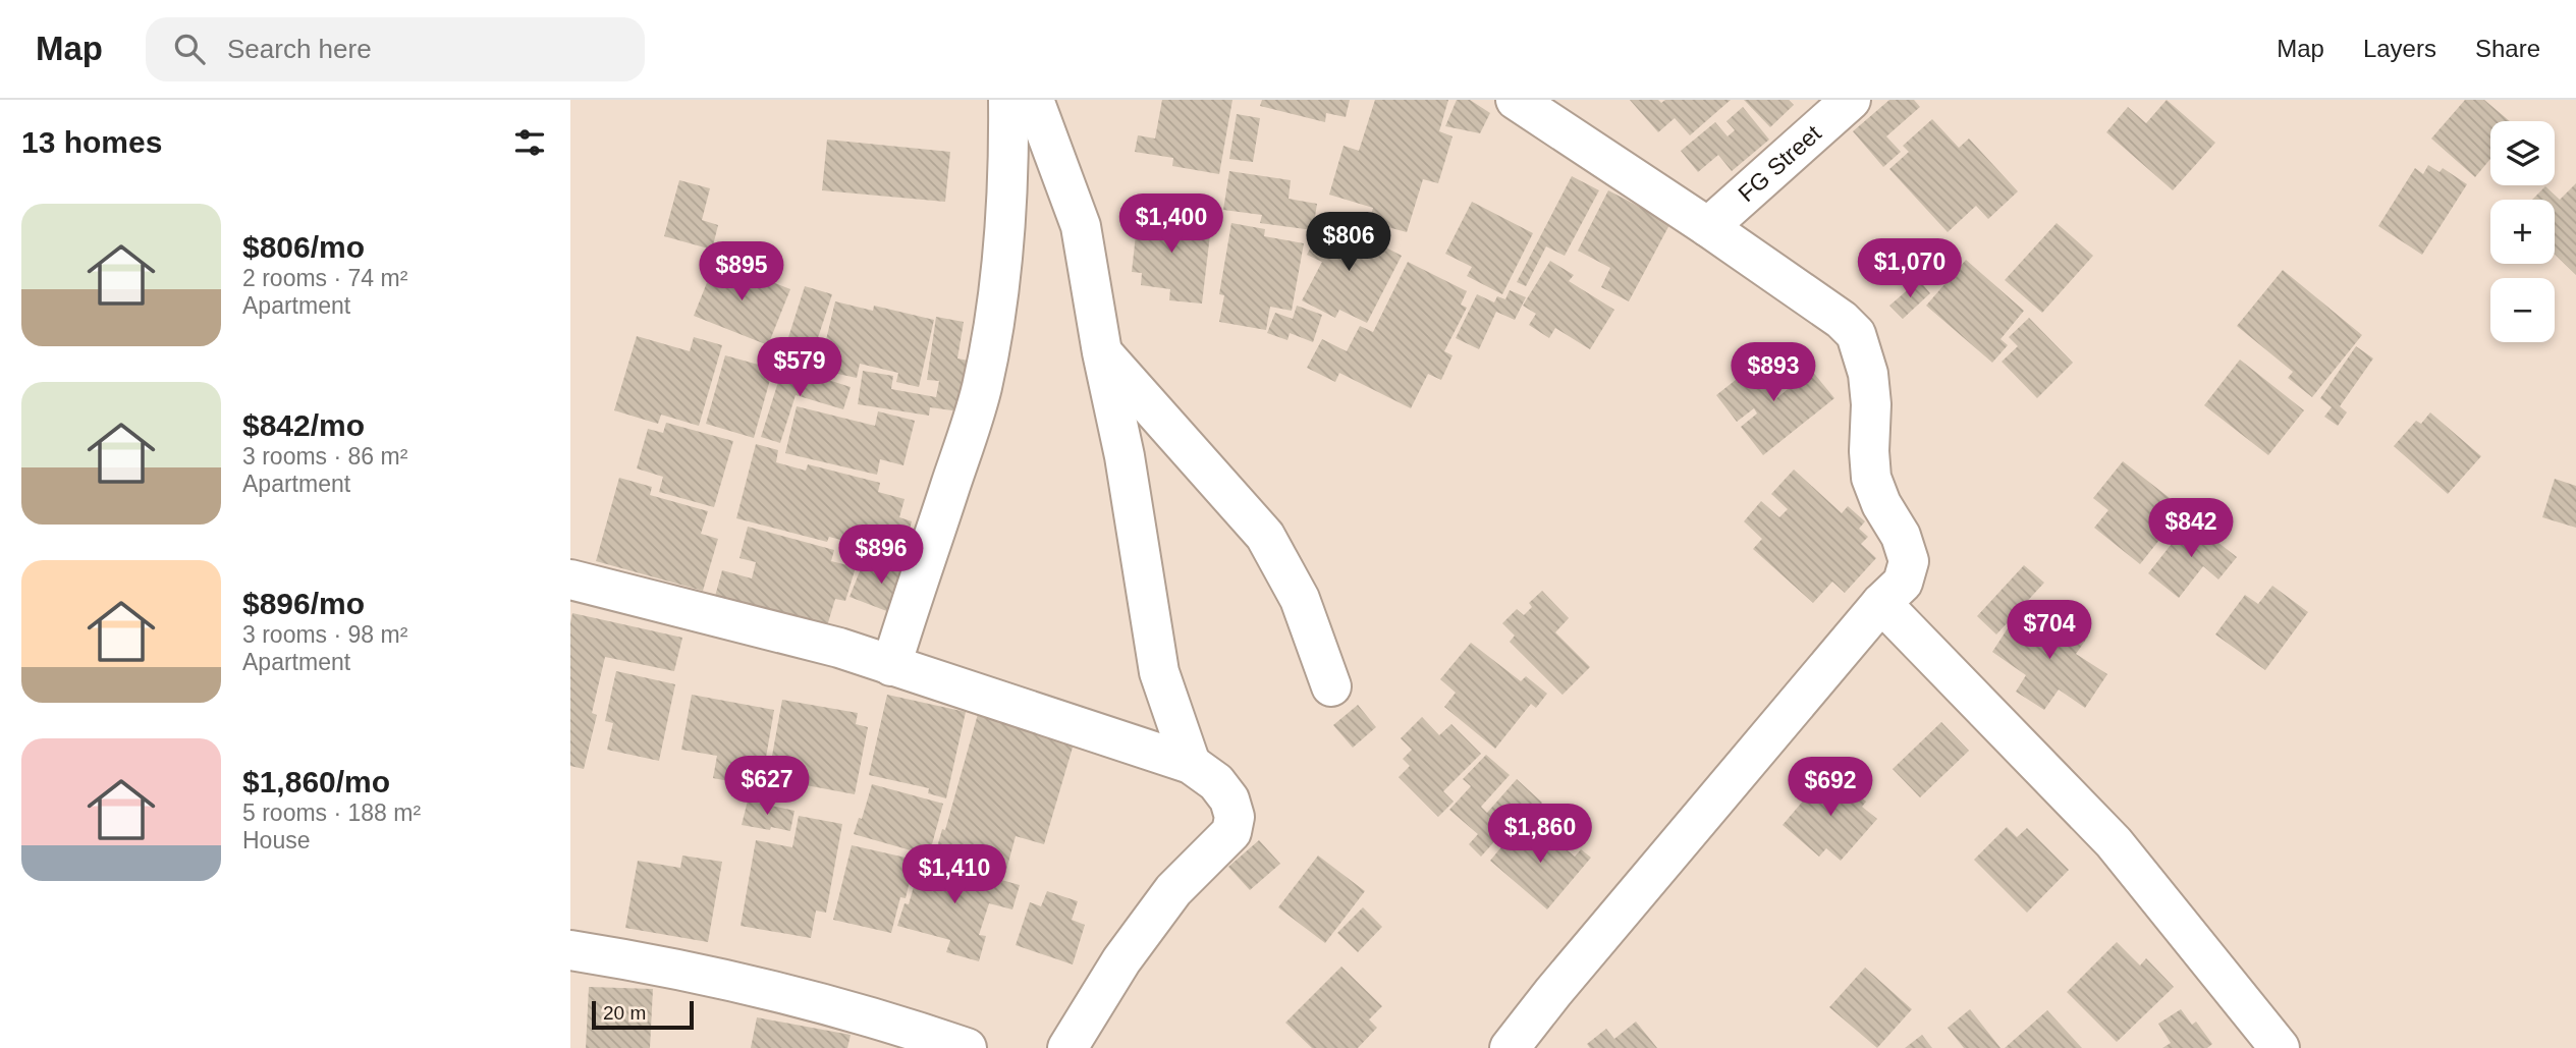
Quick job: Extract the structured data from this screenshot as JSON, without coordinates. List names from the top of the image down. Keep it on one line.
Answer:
{"streets":{"street":["FG Street"]},"scale_bar":"20 m","page":{"header":"Map","search":"Search here","nav":["Map","Layers","Share"],"heading":"13 homes","map_buttons":["+","−"],"list":[{"name":"$806/mo","note":"2 rooms · 74 m² · Apartment"},{"name":"$842/mo","note":"3 rooms · 86 m² · Apartment"},{"name":"$896/mo","note":"3 rooms · 98 m² · Apartment"},{"name":"$1,860/mo","note":"5 rooms · 188 m² · House"}],"price":["$1,400","$806","$1,070","$895","$579","$893","$842","$896","$704","$627","$692","$1,860","$1,410"],"scale":"20 m"}}
